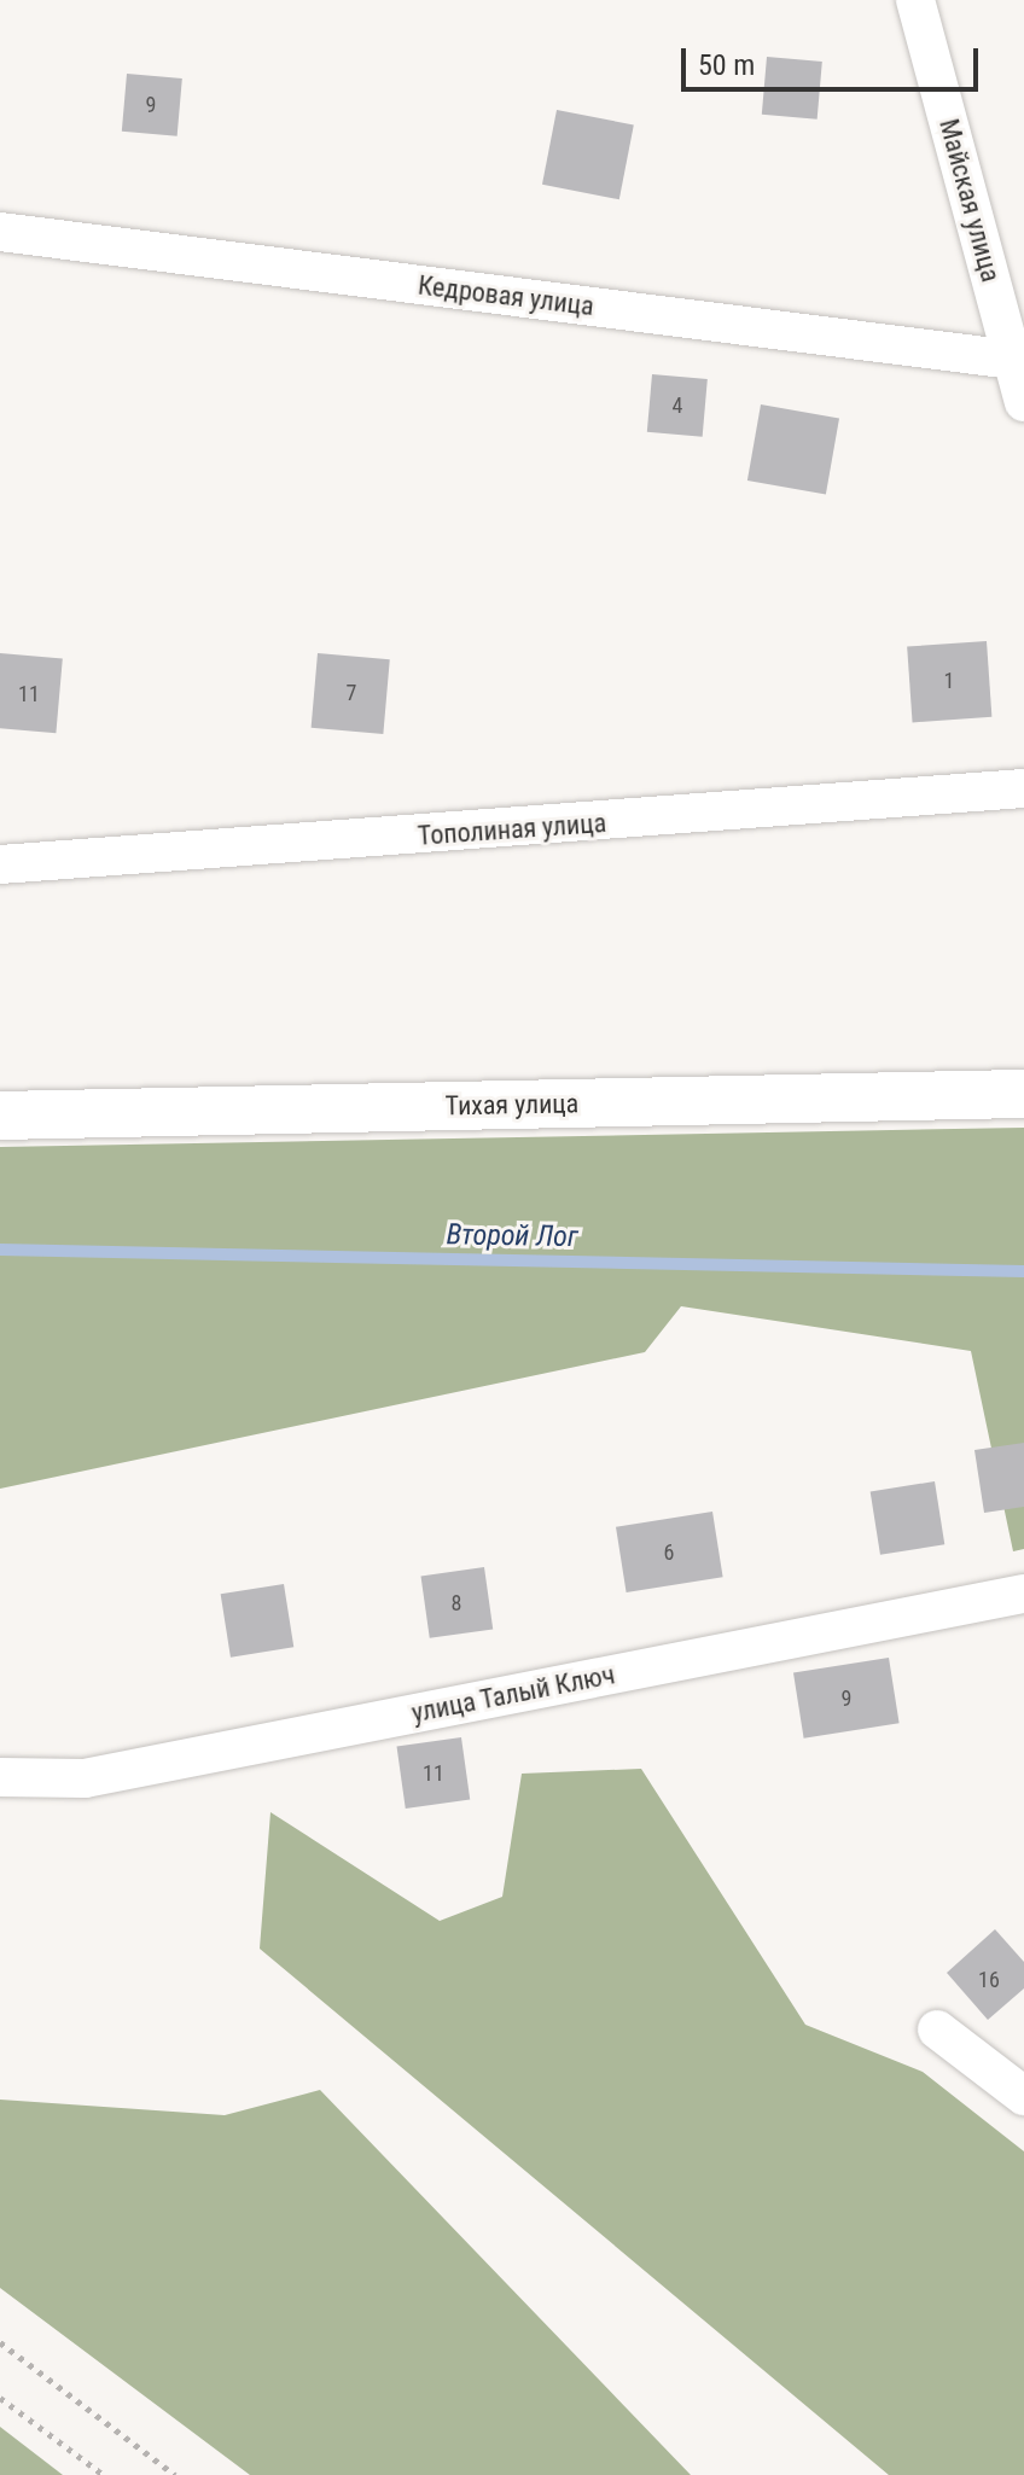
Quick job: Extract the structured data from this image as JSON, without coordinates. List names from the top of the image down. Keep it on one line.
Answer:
{"streets":{"street":["Майская улица","Кедровая улица","Тополиная улица","Тихая улица","улица Талый Ключ"]},"crossings":[["Майская улица","Кедровая улица"]],"water":["Второй Лог"],"house_numbers":["9","4","1","7","11","6","8","9","11","16"],"scale_bar":"50 m"}
